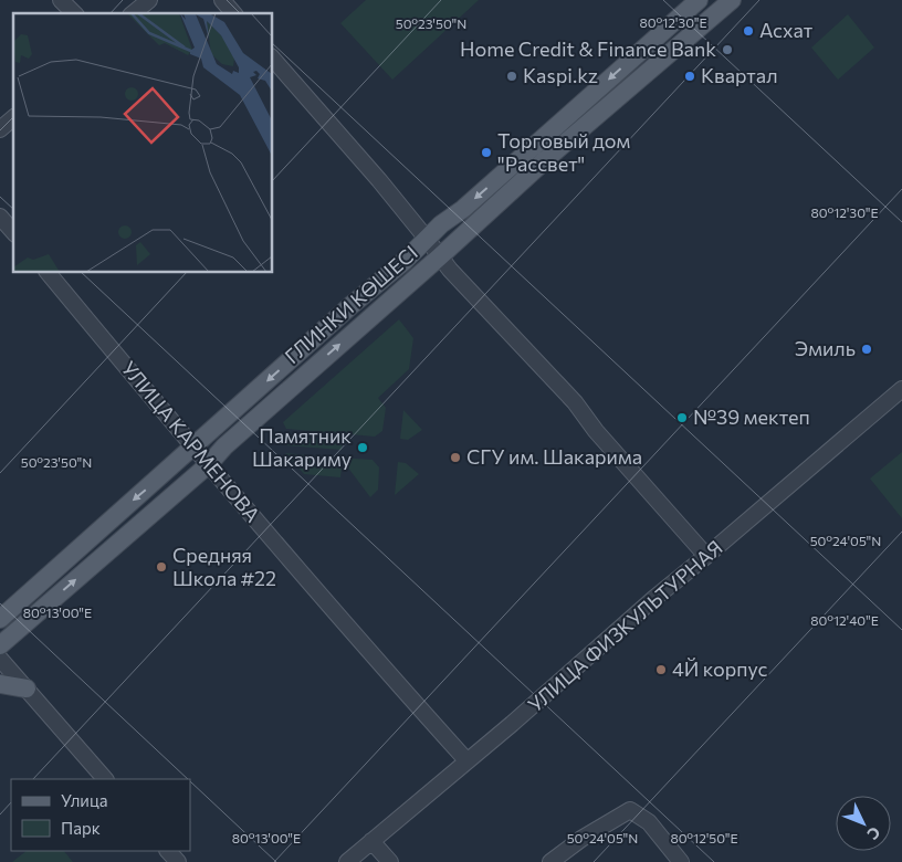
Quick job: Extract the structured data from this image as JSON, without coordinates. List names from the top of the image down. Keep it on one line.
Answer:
{"streets":{"main road":["ГЛИНКИ КӨШЕСІ"],"street":["УЛИЦА КАРМЕНОВА","УЛИЦА ФИЗКУЛЬТУРНАЯ"]},"crossings":[["ГЛИНКИ КӨШЕСІ","УЛИЦА КАРМЕНОВА"],["УЛИЦА КАРМЕНОВА","УЛИЦА ФИЗКУЛЬТУРНАЯ"]],"places":["Асхат","Home Credit & Finance Bank","Kaspi.kz","Квартал","Торговый дом \"Рассвет\"","Эмиль","№39 мектеп","Памятник Шакариму","СГУ им. Шакарима","Средняя Школа #22","4Й корпус"],"legend":["Улица","Парк"],"north":"bottom right","coordinates":["80°12'30\"E","50°23'50\"N","50°24'05\"N","80°13'00\"E","80°12'40\"E","80°12'50\"E"]}
